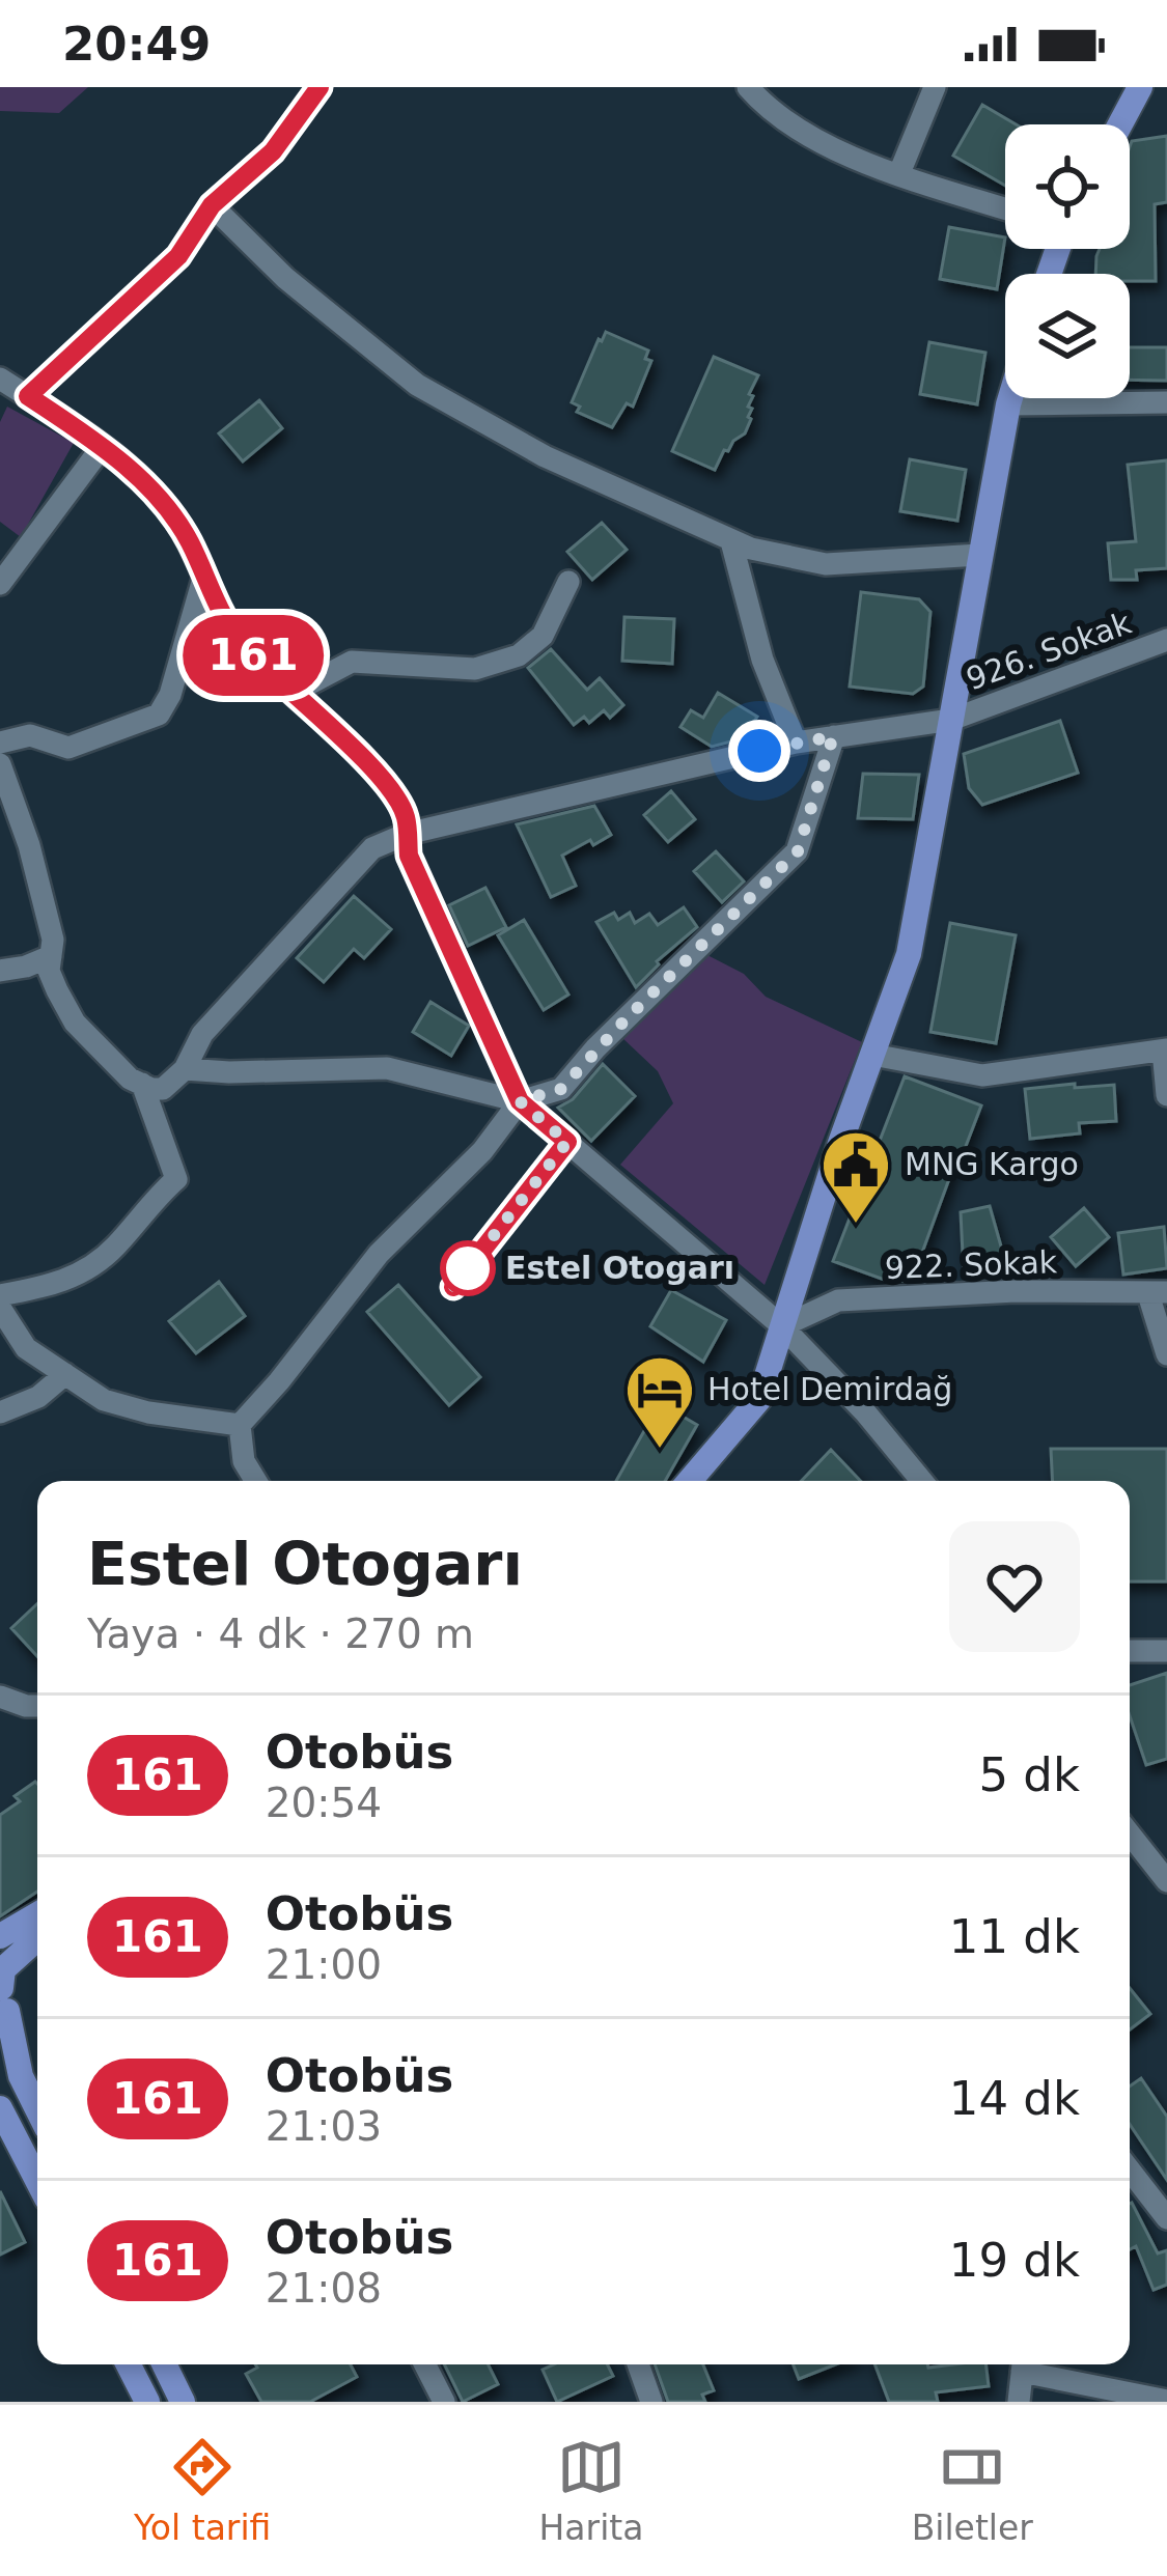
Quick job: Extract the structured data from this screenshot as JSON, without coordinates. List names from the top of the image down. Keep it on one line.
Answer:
{"streets":{"street":["926. Sokak","922. Sokak"]},"places":{"public building":["MNG Kargo"],"other":["Estel Otogarı"],"hotel":["Hotel Demirdağ"]},"lines":["bus line 161"],"page":{"status":"20:49","on_map":"161","heading":["Estel Otogarı","Yaya · 4 dk · 270 m"],"list":[{"mark":"161","name":"Otobüs","note":"20:54","value":"5 dk"},{"mark":"161","name":"Otobüs","note":"21:00","value":"11 dk"},{"mark":"161","name":"Otobüs","note":"21:03","value":"14 dk"},{"mark":"161","name":"Otobüs","note":"21:08","value":"19 dk"}],"tabs":["Yol tarifi","Harita","Biletler"]}}
